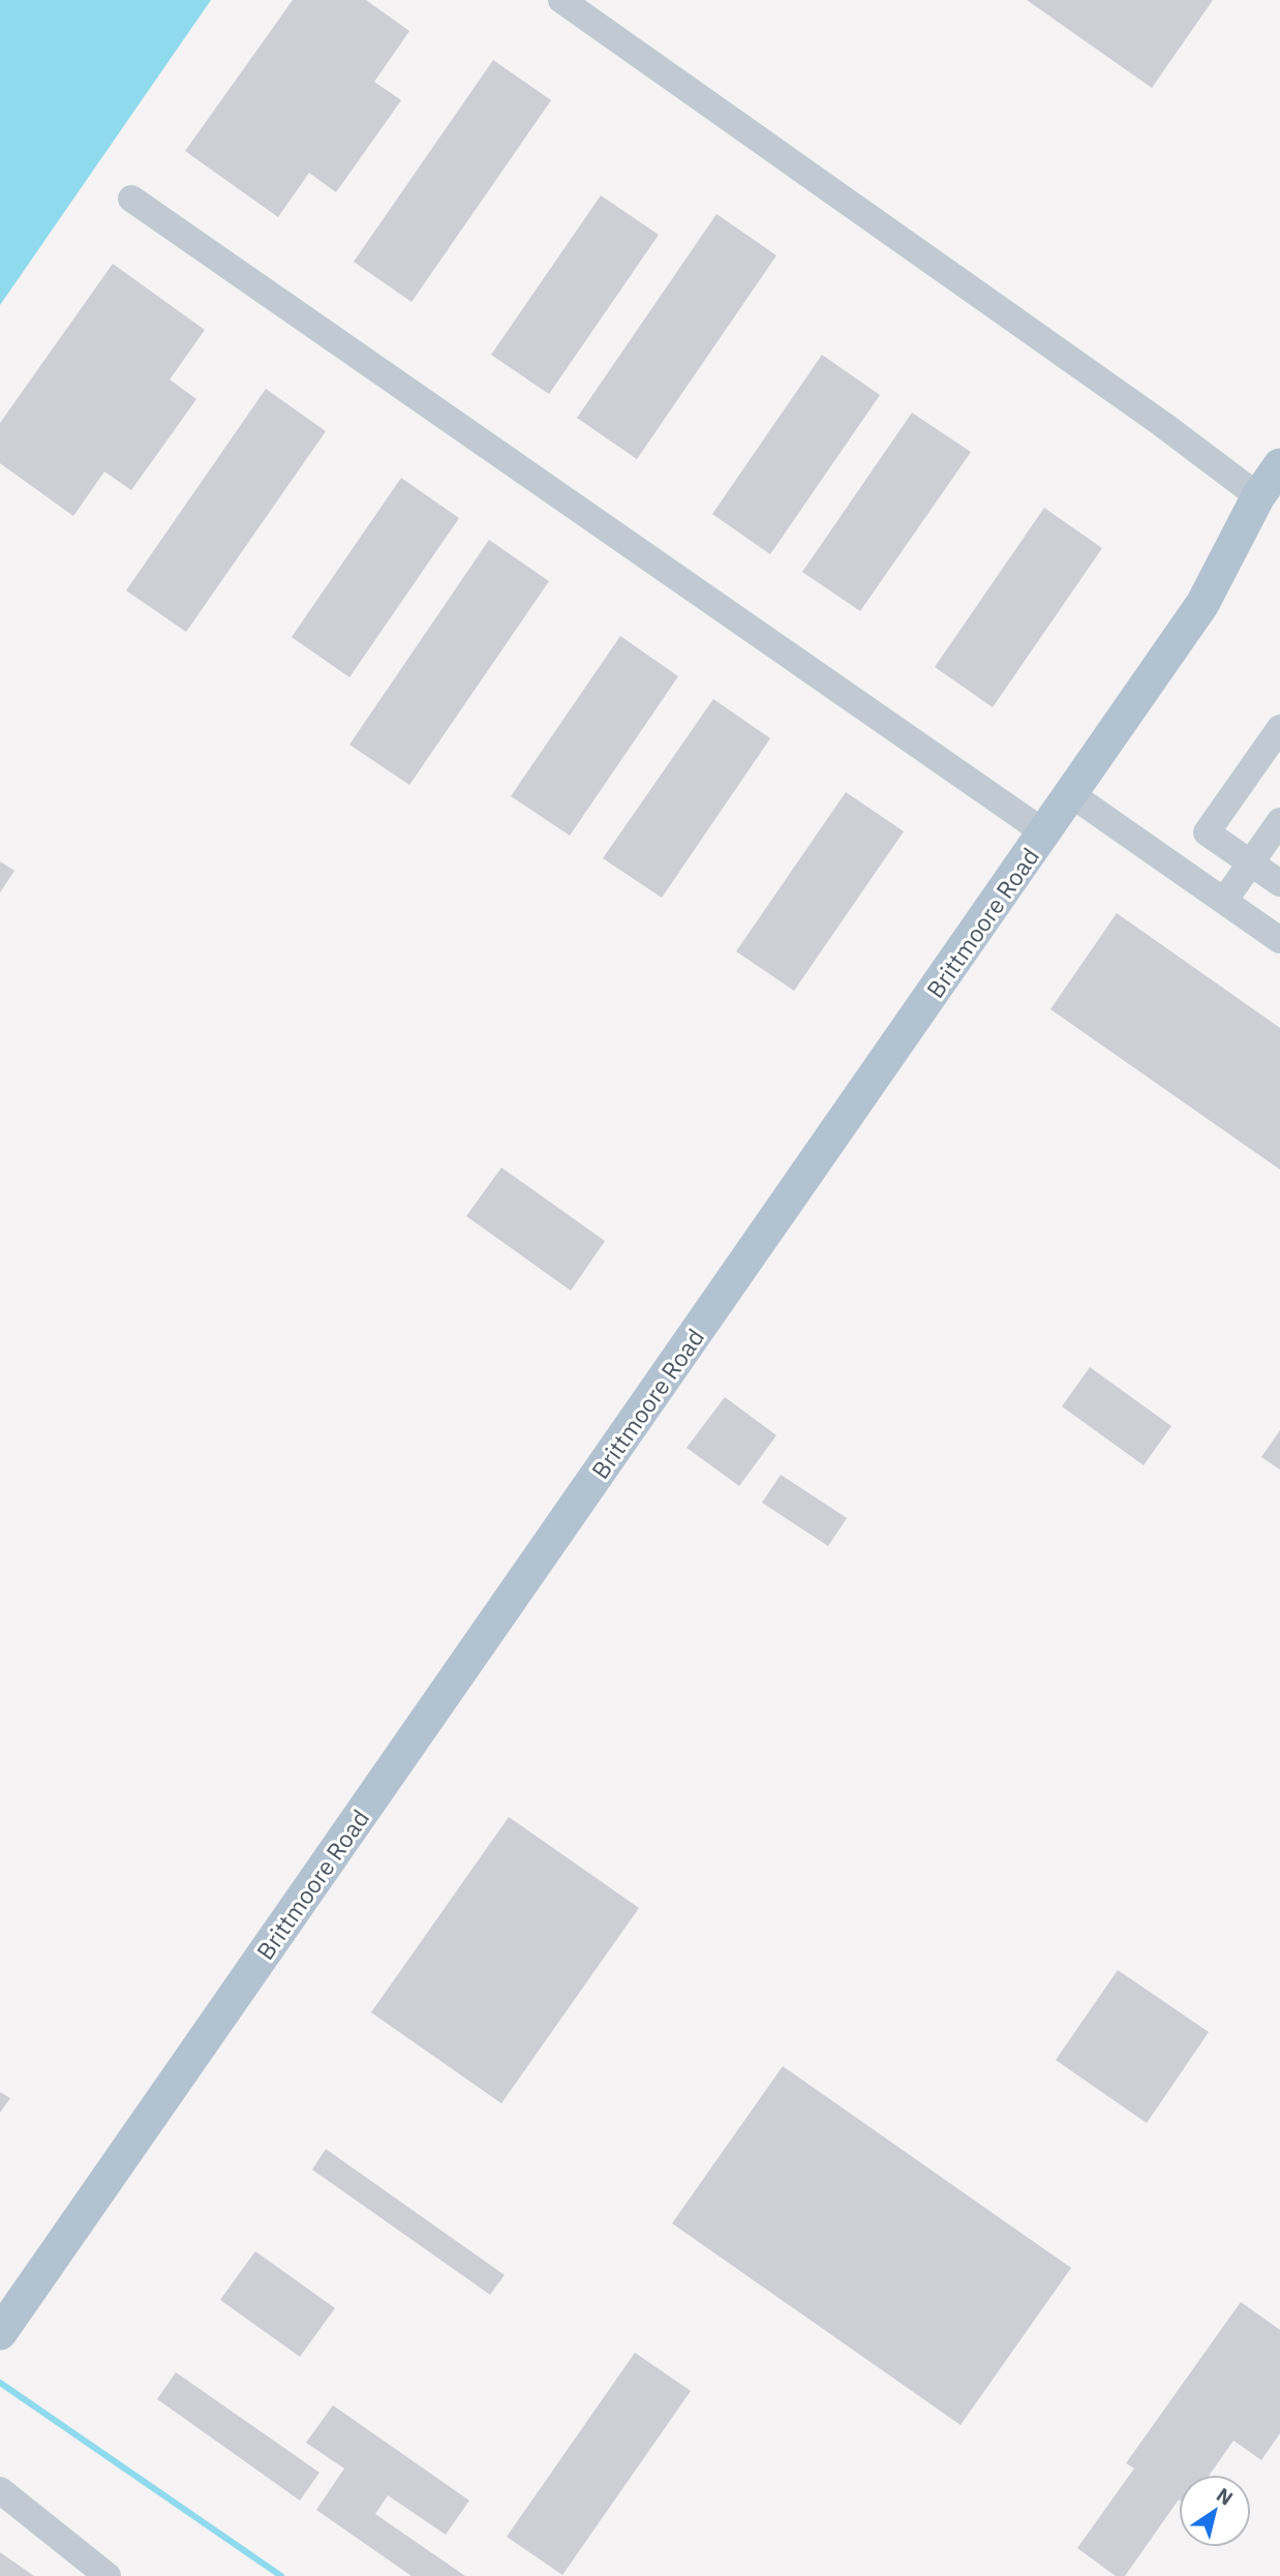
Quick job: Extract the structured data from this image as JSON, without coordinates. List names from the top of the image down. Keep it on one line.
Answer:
{"streets":{"main road":["Brittmoore Road"]},"north":"top right"}
